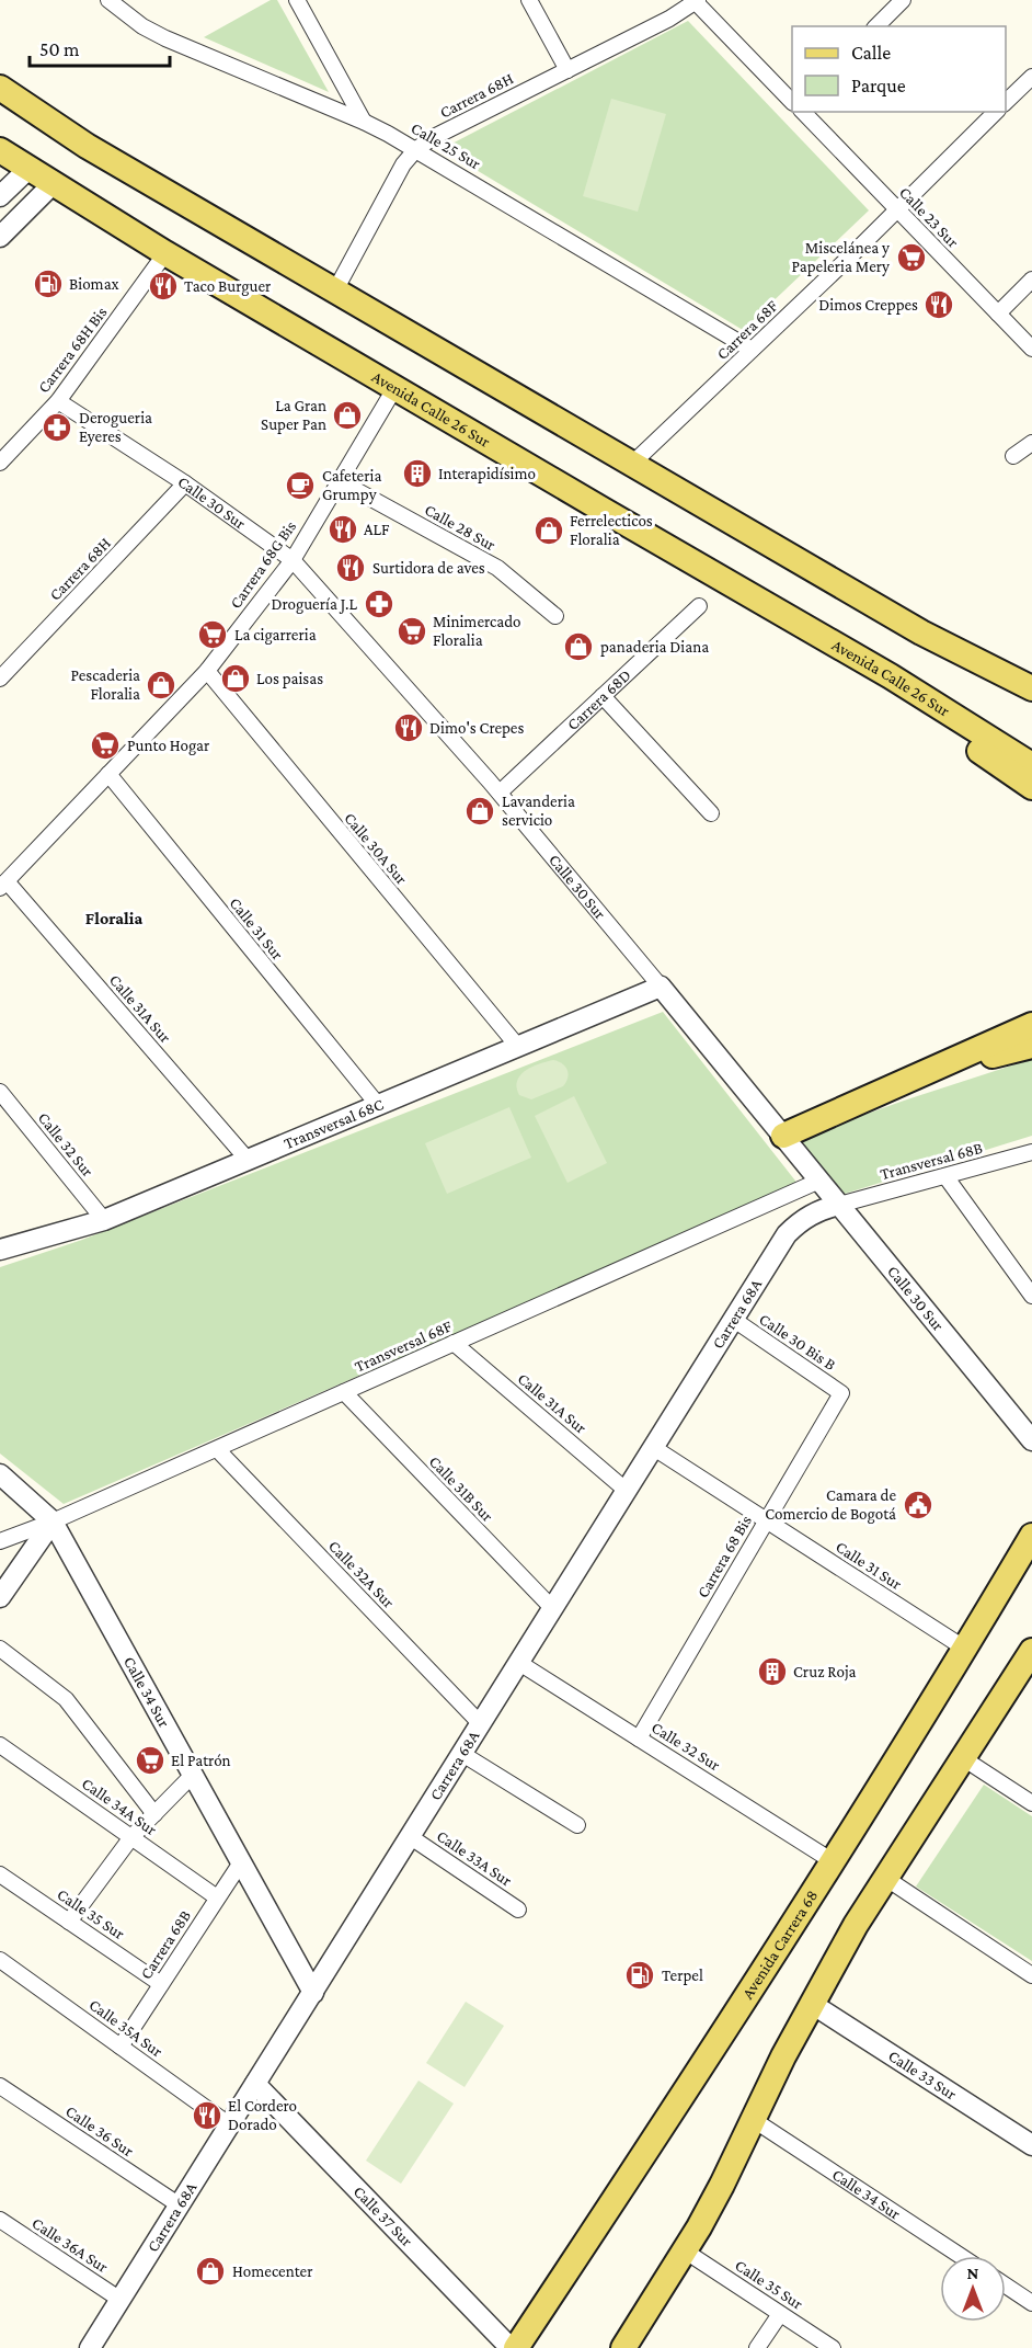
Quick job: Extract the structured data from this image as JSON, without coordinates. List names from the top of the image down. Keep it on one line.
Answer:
{"streets":{"main road":["Avenida Calle 26 Sur","Avenida Carrera 68"],"street":["Carrera 68H","Calle 25 Sur","Calle 23 Sur","Carrera 68F","Carrera 68H Bis","Calle 30 Sur","Calle 28 Sur","Carrera 68G Bis","Carrera 68D","Calle 30A Sur","Calle 31 Sur","Calle 31A Sur","Transversal 68C","Calle 32 Sur","Transversal 68B","Carrera 68A","Calle 30 Bis B","Transversal 68F","Calle 31B Sur","Carrera 68 Bis","Calle 32A Sur","Calle 34 Sur","Calle 34A Sur","Calle 33A Sur","Calle 35 Sur","Carrera 68B","Calle 35A Sur","Calle 33 Sur","Calle 36 Sur","Calle 37 Sur","Calle 36A Sur"]},"crossings":[["Carrera 68H","Calle 25 Sur"],["Carrera 68H","Calle 30 Sur"],["Calle 25 Sur","Carrera 68F"],["Calle 23 Sur","Carrera 68F"],["Carrera 68H Bis","Avenida Calle 26 Sur"],["Carrera 68H Bis","Calle 30 Sur"],["Avenida Calle 26 Sur","Carrera 68G Bis"],["Calle 30 Sur","Carrera 68G Bis"],["Calle 30 Sur","Carrera 68D"],["Calle 30 Sur","Transversal 68C"],["Calle 30 Sur","Transversal 68B"],["Calle 30 Sur","Carrera 68A"],["Calle 30 Sur","Transversal 68F"],["Calle 28 Sur","Carrera 68G Bis"],["Carrera 68G Bis","Calle 30A Sur"],["Carrera 68G Bis","Calle 31 Sur"],["Carrera 68G Bis","Calle 31A Sur"],["Calle 30A Sur","Transversal 68C"],["Calle 31 Sur","Transversal 68C"],["Calle 31 Sur","Carrera 68A"],["Calle 31 Sur","Carrera 68 Bis"],["Calle 31 Sur","Avenida Carrera 68"],["Calle 31A Sur","Transversal 68C"],["Calle 31A Sur","Carrera 68A"],["Calle 31A Sur","Transversal 68F"],["Transversal 68C","Calle 32 Sur"],["Calle 32 Sur","Carrera 68A"],["Calle 32 Sur","Carrera 68 Bis"],["Calle 32 Sur","Avenida Carrera 68"],["Transversal 68B","Carrera 68A"],["Carrera 68A","Calle 30 Bis B"],["Carrera 68A","Calle 31B Sur"],["Carrera 68A","Calle 32A Sur"],["Carrera 68A","Calle 34 Sur"],["Carrera 68A","Calle 33A Sur"],["Carrera 68A","Calle 35A Sur"],["Carrera 68A","Calle 36 Sur"],["Carrera 68A","Calle 37 Sur"],["Carrera 68A","Calle 36A Sur"],["Calle 30 Bis B","Carrera 68 Bis"],["Transversal 68F","Calle 31B Sur"],["Transversal 68F","Calle 32A Sur"],["Transversal 68F","Calle 34 Sur"],["Calle 34 Sur","Carrera 68B"],["Calle 34A Sur","Carrera 68B"],["Calle 35 Sur","Carrera 68B"],["Carrera 68B","Calle 35A Sur"]],"districts":["Floralia"],"places":{"supermarket":["Miscelánea y Papeleria Mery","Minimercado Floralia","La cigarreria","Punto Hogar","El Patrón"],"fuel station":["Biomax","Terpel"],"restaurant":["Taco Burguer","Dimos Creppes","ALF","Surtidora de aves","Dimo's Crepes","El Cordero Dorado"],"shop":["La Gran Super Pan","Ferrelecticos Floralia","panaderia Diana","Los paisas","Pescaderia Floralia","Lavanderia servicio","Homecenter"],"pharmacy":["Derogueria Eyeres","Droguería J.L"],"building":["Interapidísimo","Cruz Roja"],"cafe":["Cafeteria Grumpy"],"public building":["Camara de Comercio de Bogotá"]},"legend":["Calle","Parque"],"scale_bar":"50 m","north":"top"}
